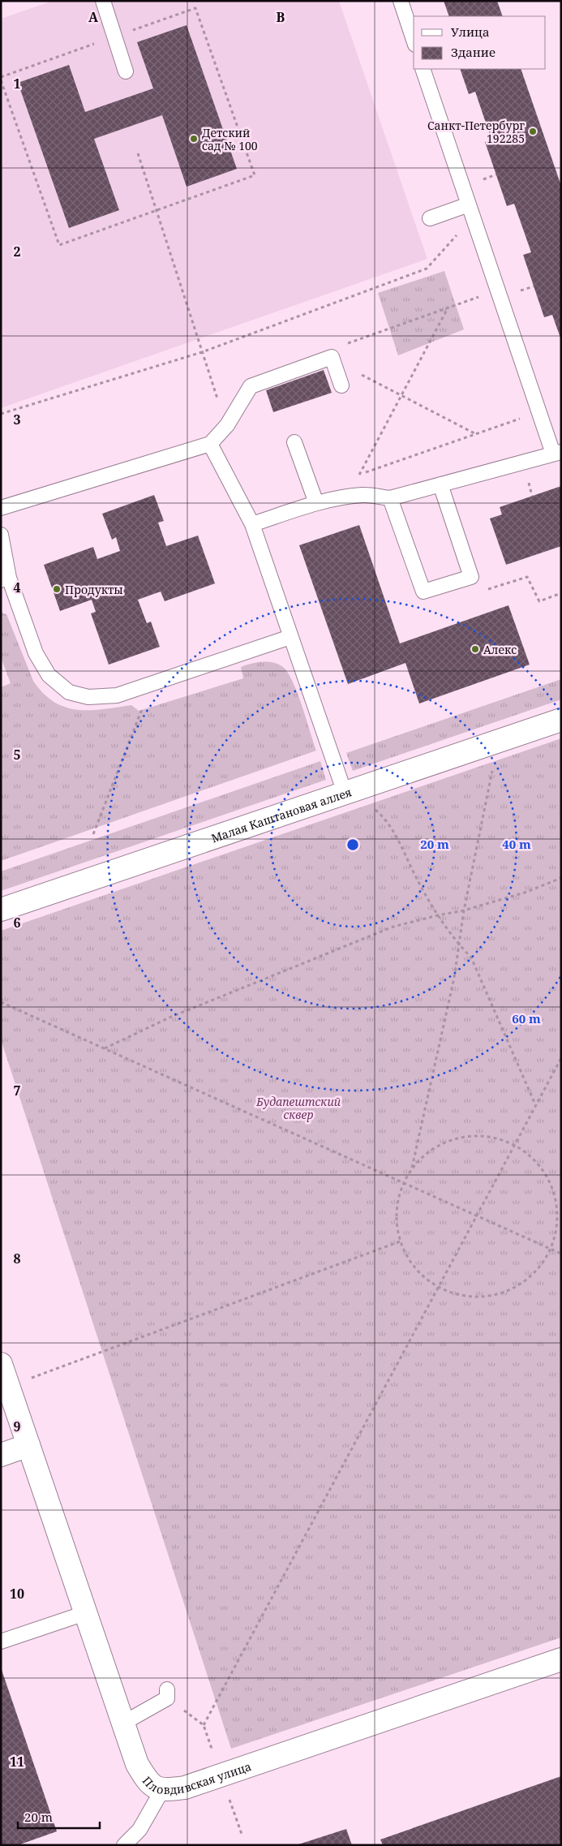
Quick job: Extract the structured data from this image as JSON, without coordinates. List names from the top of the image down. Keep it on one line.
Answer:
{"streets":{"street":["Малая Каштановая аллея","Пловдивская улица"]},"parks":["Будапештский сквер"],"places":["Санкт-Петербург 192285","Детский сад № 100","Продукты","Алекс"],"legend":["Улица","Здание"],"scale_bar":"20 m","grid":{"columns":["A","B"],"rows":["1","2","3","4","5","6","7","8","9","10","11"]},"rings":["20 m","40 m","60 m"]}
